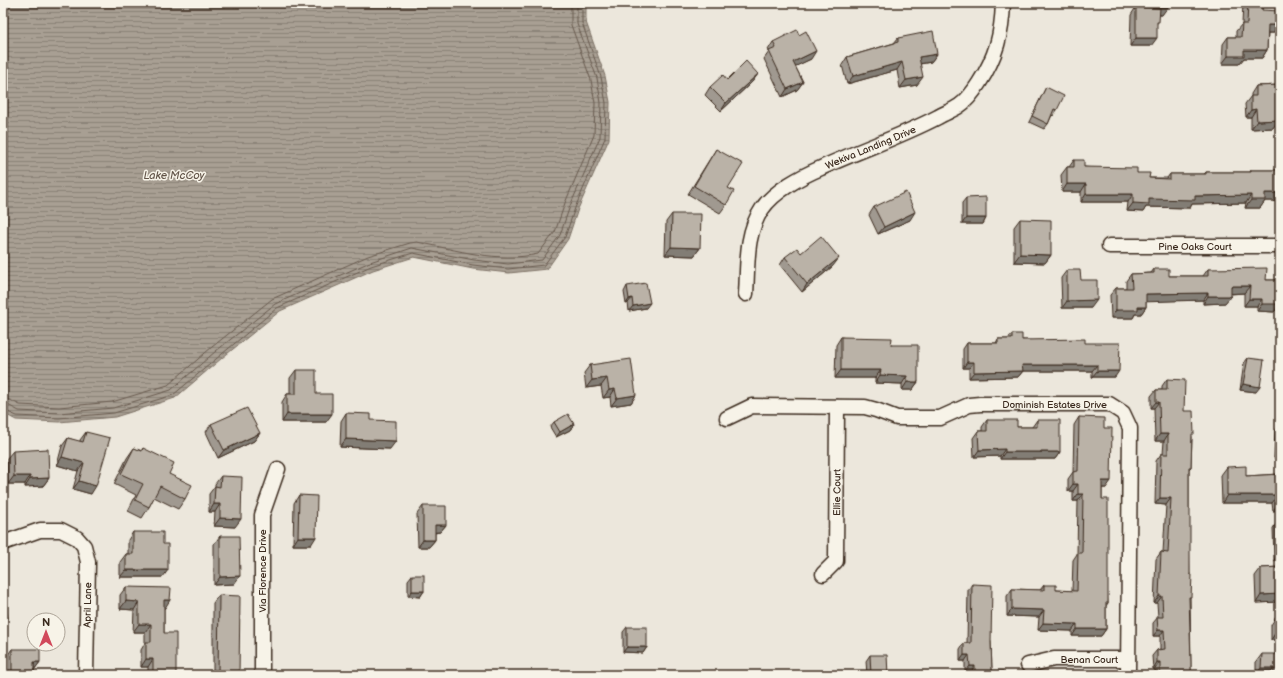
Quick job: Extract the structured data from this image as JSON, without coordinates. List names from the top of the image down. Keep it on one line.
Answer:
{"streets":{"street":["Wekiva Landing Drive","Pine Oaks Court","Dominish Estates Drive","Ellie Court","Via Florence Drive","April Lane","Benan Court"]},"crossings":[["Dominish Estates Drive","Ellie Court"],["Dominish Estates Drive","Benan Court"]],"water":["Lake McCoy"],"north":"top"}
